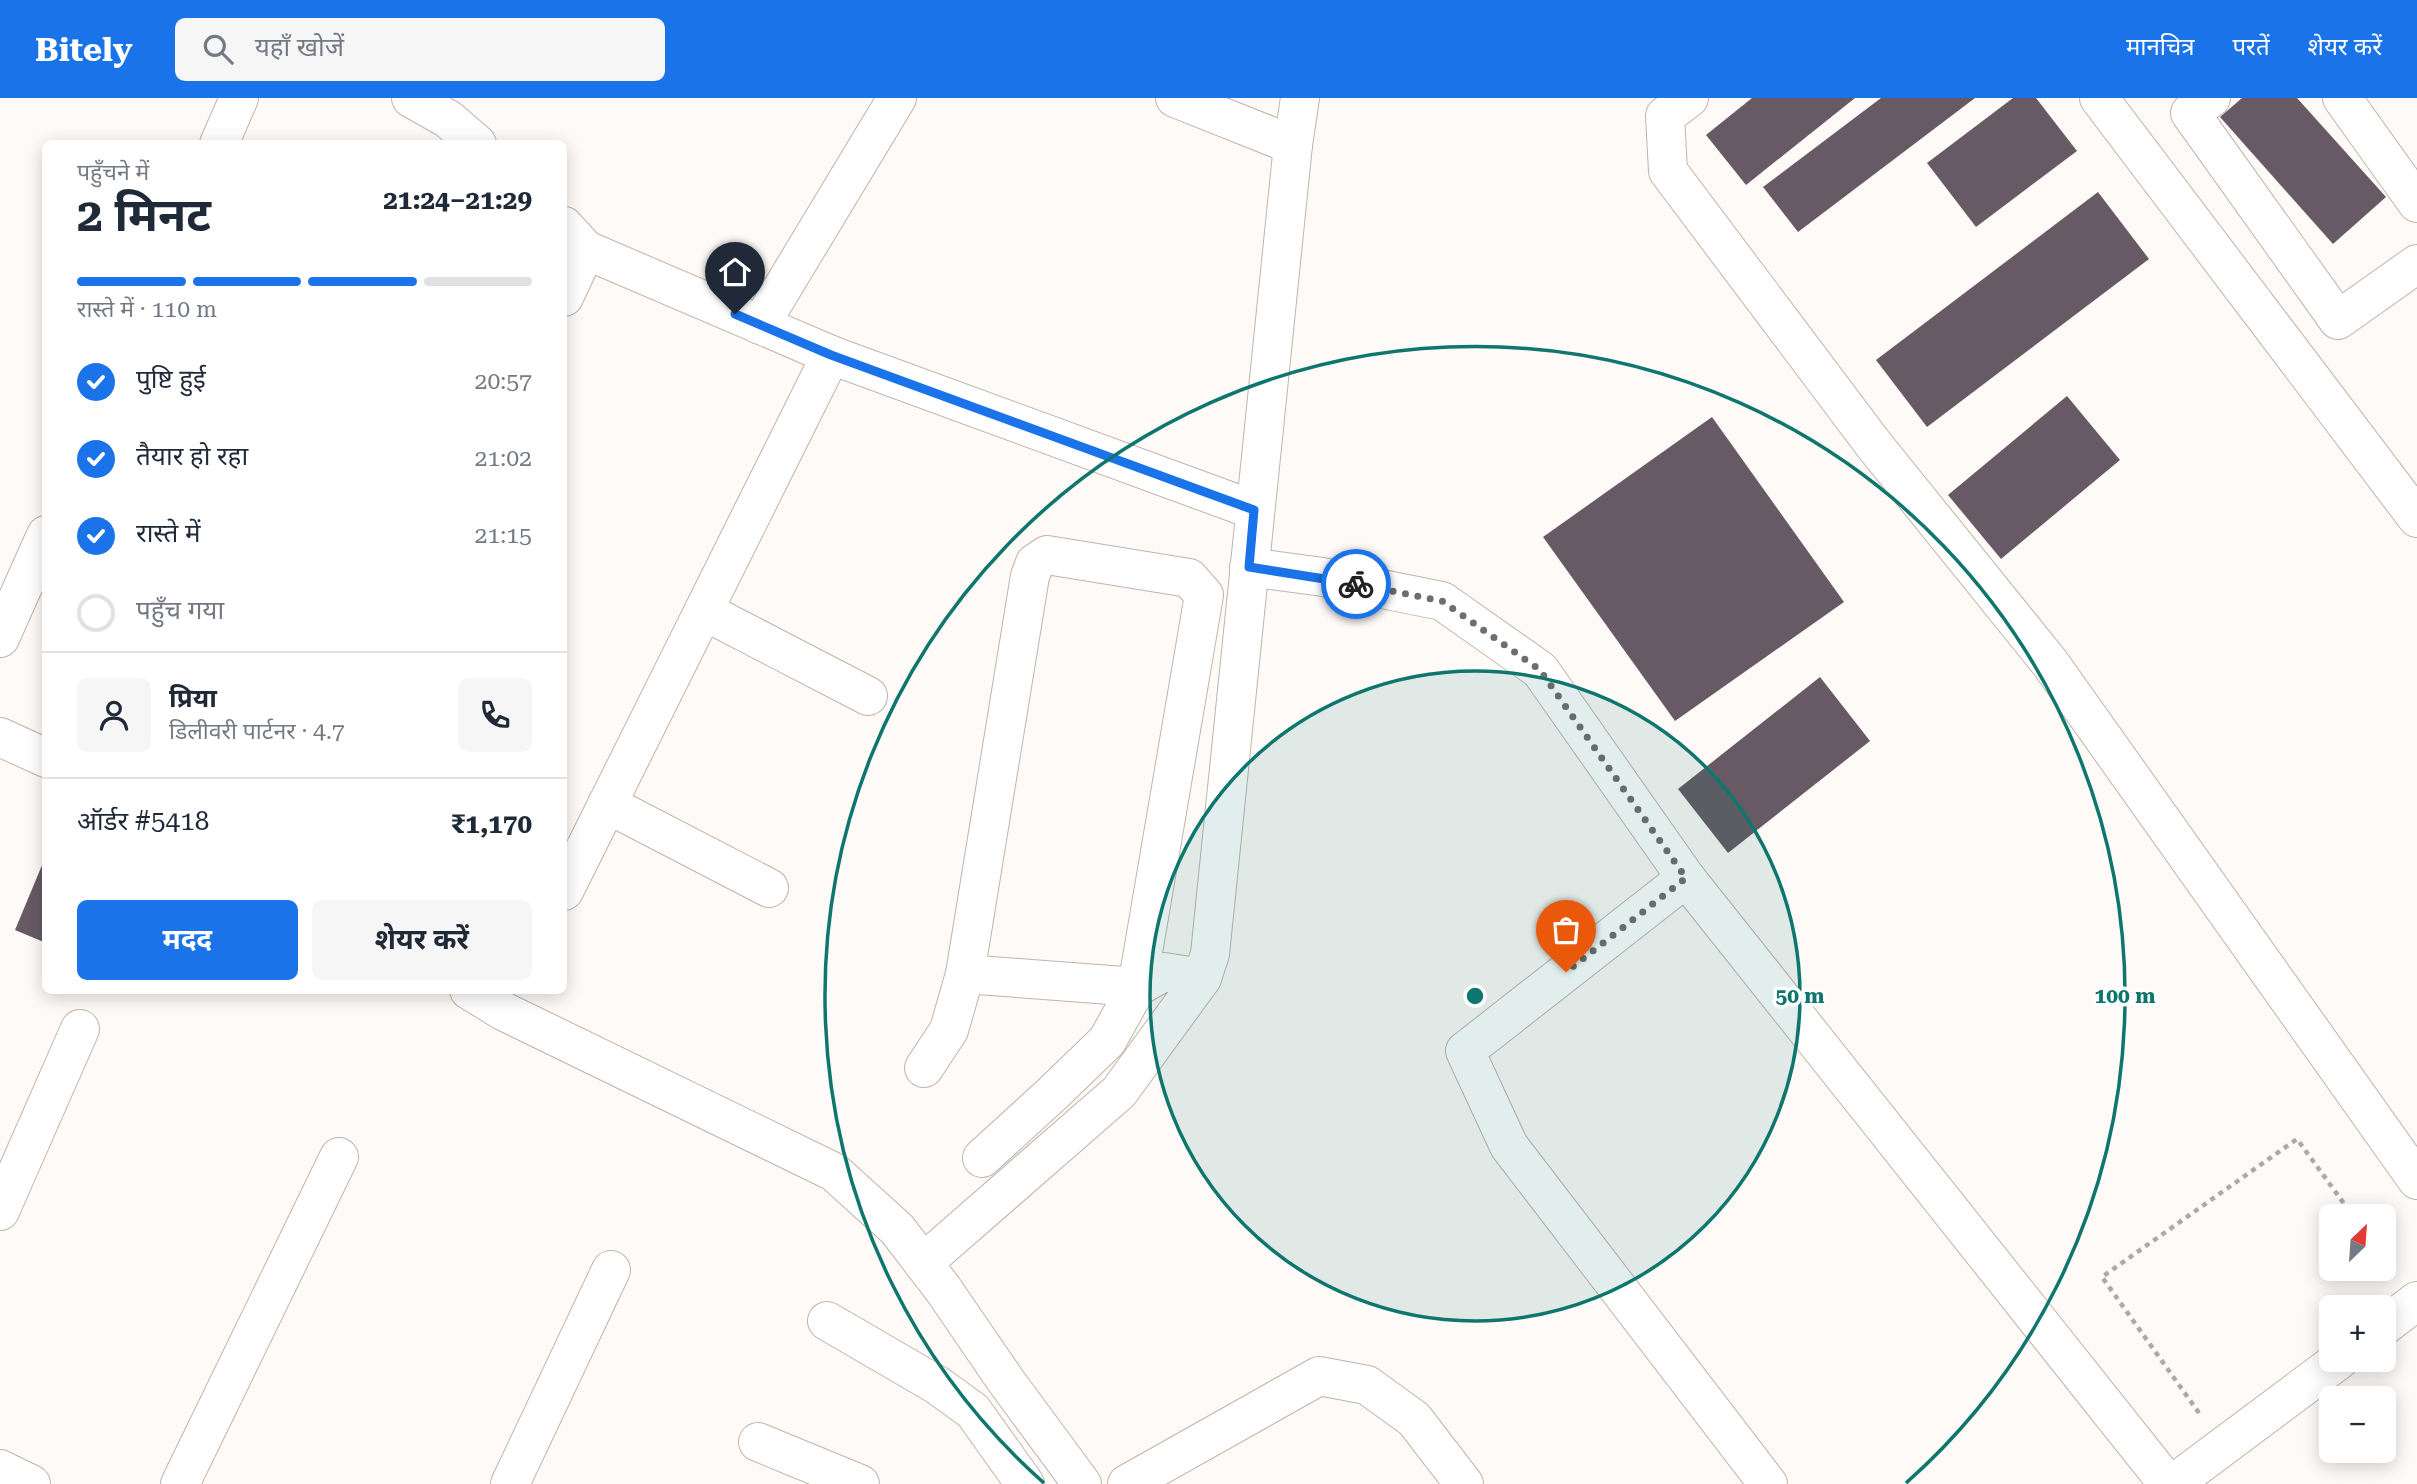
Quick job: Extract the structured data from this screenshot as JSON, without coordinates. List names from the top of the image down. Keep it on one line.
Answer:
{"north":"top right","page":{"header":"Bitely","search":"यहाँ खोजें","nav":["मानचित्र","परतें","शेयर करें"],"heading":["2 मिनट","पहुँचने में","21:24–21:29"],"panel":["प्रिया","डिलीवरी पार्टनर · 4.7","ऑर्डर #5418","₹1,170"],"bar":"रास्ते में · 110 m","list":[["पुष्टि हुई","20:57"],["तैयार हो रहा","21:02"],["रास्ते में","21:15"],"पहुँच गया"],"buttons":["मदद","शेयर करें"],"map_buttons":["+","−"]},"rings":["50 m","100 m"]}
